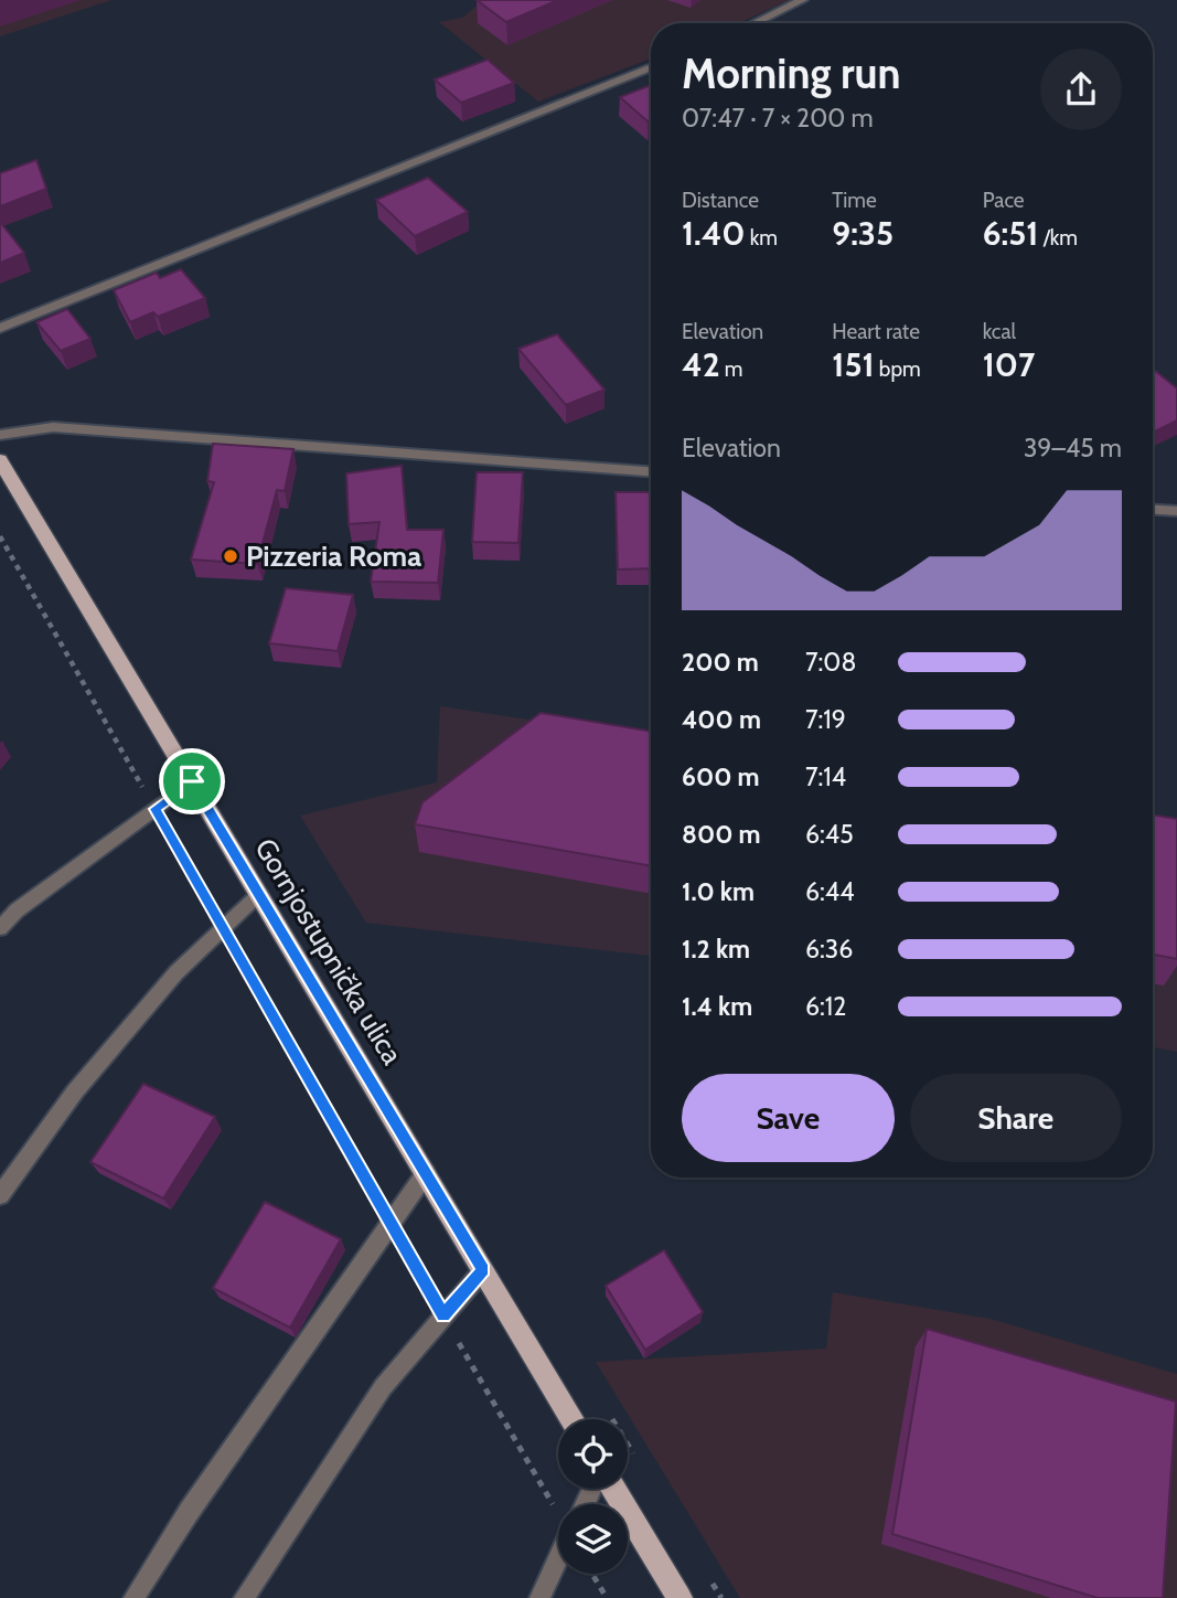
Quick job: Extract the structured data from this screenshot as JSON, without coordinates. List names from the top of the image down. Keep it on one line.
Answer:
{"streets":{"main road":["Gornjostupnička ulica"]},"places":["Pizzeria Roma"],"page":{"heading":["Morning run","07:47 · 7 × 200 m"],"stats":[["Distance","1.40 km"],["Time","9:35"],["Pace","6:51 /km"],["Elevation","42 m"],["Heart rate","151 bpm"],["kcal","107"]],"chart":["Elevation","39–45 m"],"list":[{"name":"200 m","note":"7:08"},{"name":"400 m","note":"7:19"},{"name":"600 m","note":"7:14"},{"name":"800 m","note":"6:45"},{"name":"1.0 km","note":"6:44"},{"name":"1.2 km","note":"6:36"},{"name":"1.4 km","note":"6:12"}],"buttons":["Save","Share"]}}
